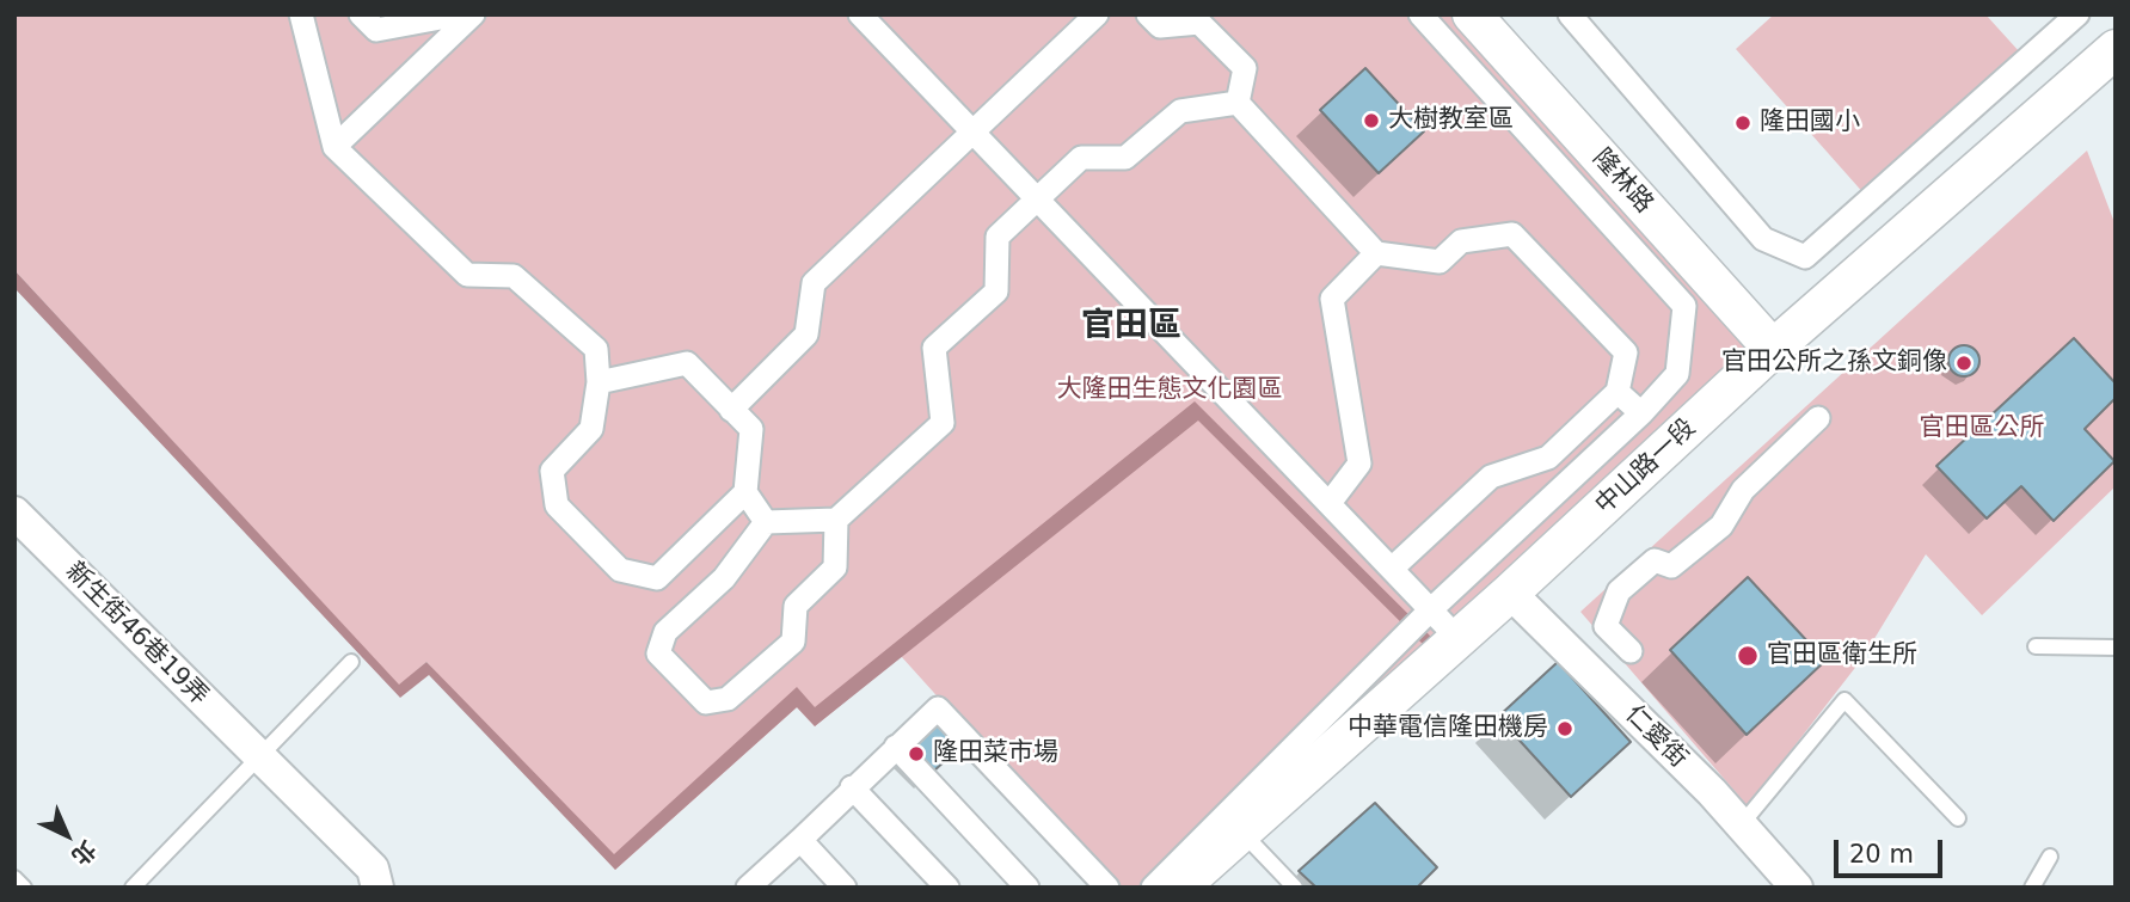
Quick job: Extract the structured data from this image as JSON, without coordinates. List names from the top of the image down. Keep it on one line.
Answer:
{"streets":{"street":["隆林路","中山路一段","新生街46巷19弄","仁愛街"]},"crossings":[["隆林路","中山路一段"],["中山路一段","仁愛街"]],"districts":["官田區"],"parks":["大隆田生態文化園區","官田區公所"],"places":["大樹教室區","隆田國小","官田公所之孫文銅像","官田區衛生所","中華電信隆田機房","隆田菜市場"],"scale_bar":"20 m","north":"bottom right"}
